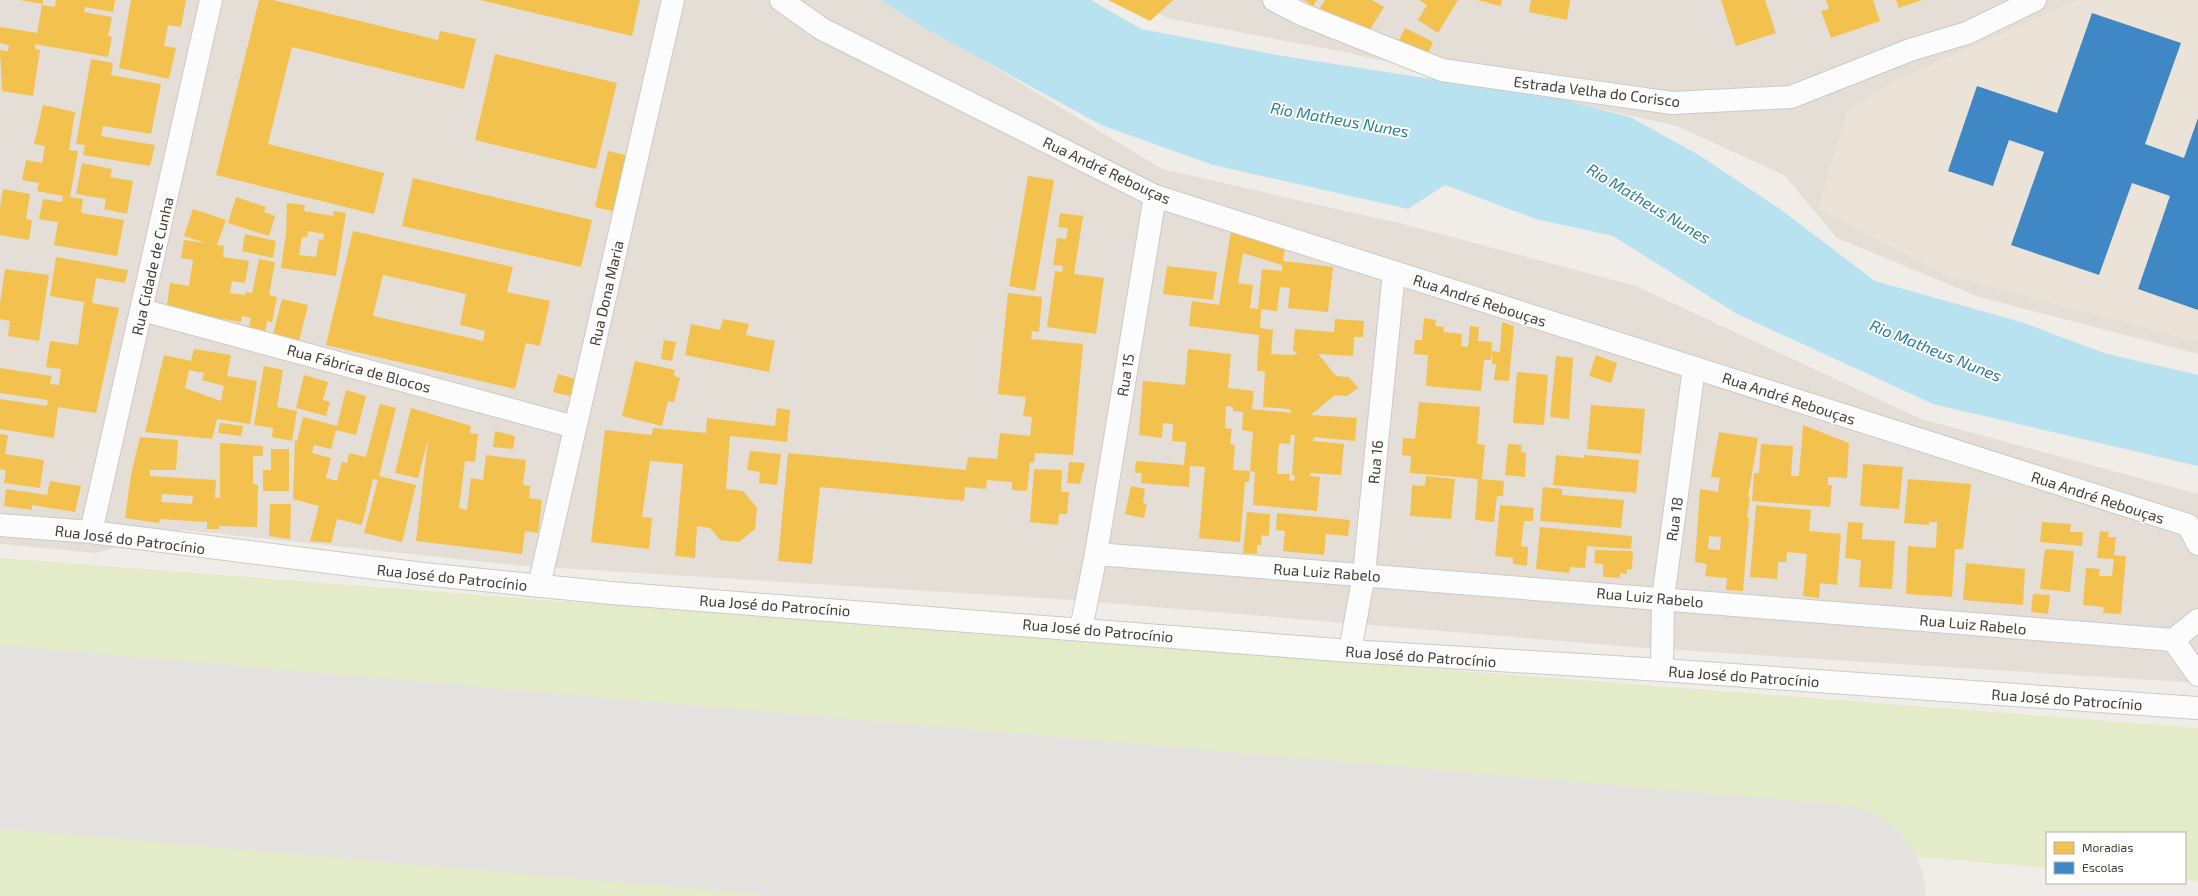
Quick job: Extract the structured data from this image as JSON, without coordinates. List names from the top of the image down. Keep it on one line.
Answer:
{"streets":{"street":["Estrada Velha do Corisco","Rua André Rebouças","Rua Cidade de Cunha","Rua Dona Maria","Rua Fábrica de Blocos","Rua 15","Rua 16","Rua 18","Rua José do Patrocínio","Rua Luiz Rabelo"]},"crossings":[["Rua André Rebouças","Rua 15"],["Rua André Rebouças","Rua 16"],["Rua André Rebouças","Rua 18"],["Rua Cidade de Cunha","Rua Fábrica de Blocos"],["Rua Cidade de Cunha","Rua José do Patrocínio"],["Rua Dona Maria","Rua Fábrica de Blocos"],["Rua Dona Maria","Rua José do Patrocínio"],["Rua 15","Rua José do Patrocínio"],["Rua 15","Rua Luiz Rabelo"],["Rua 16","Rua José do Patrocínio"],["Rua 16","Rua Luiz Rabelo"],["Rua 18","Rua José do Patrocínio"],["Rua 18","Rua Luiz Rabelo"]],"water":["Rio Matheus Nunes"],"legend":["Moradias","Escolas"]}
